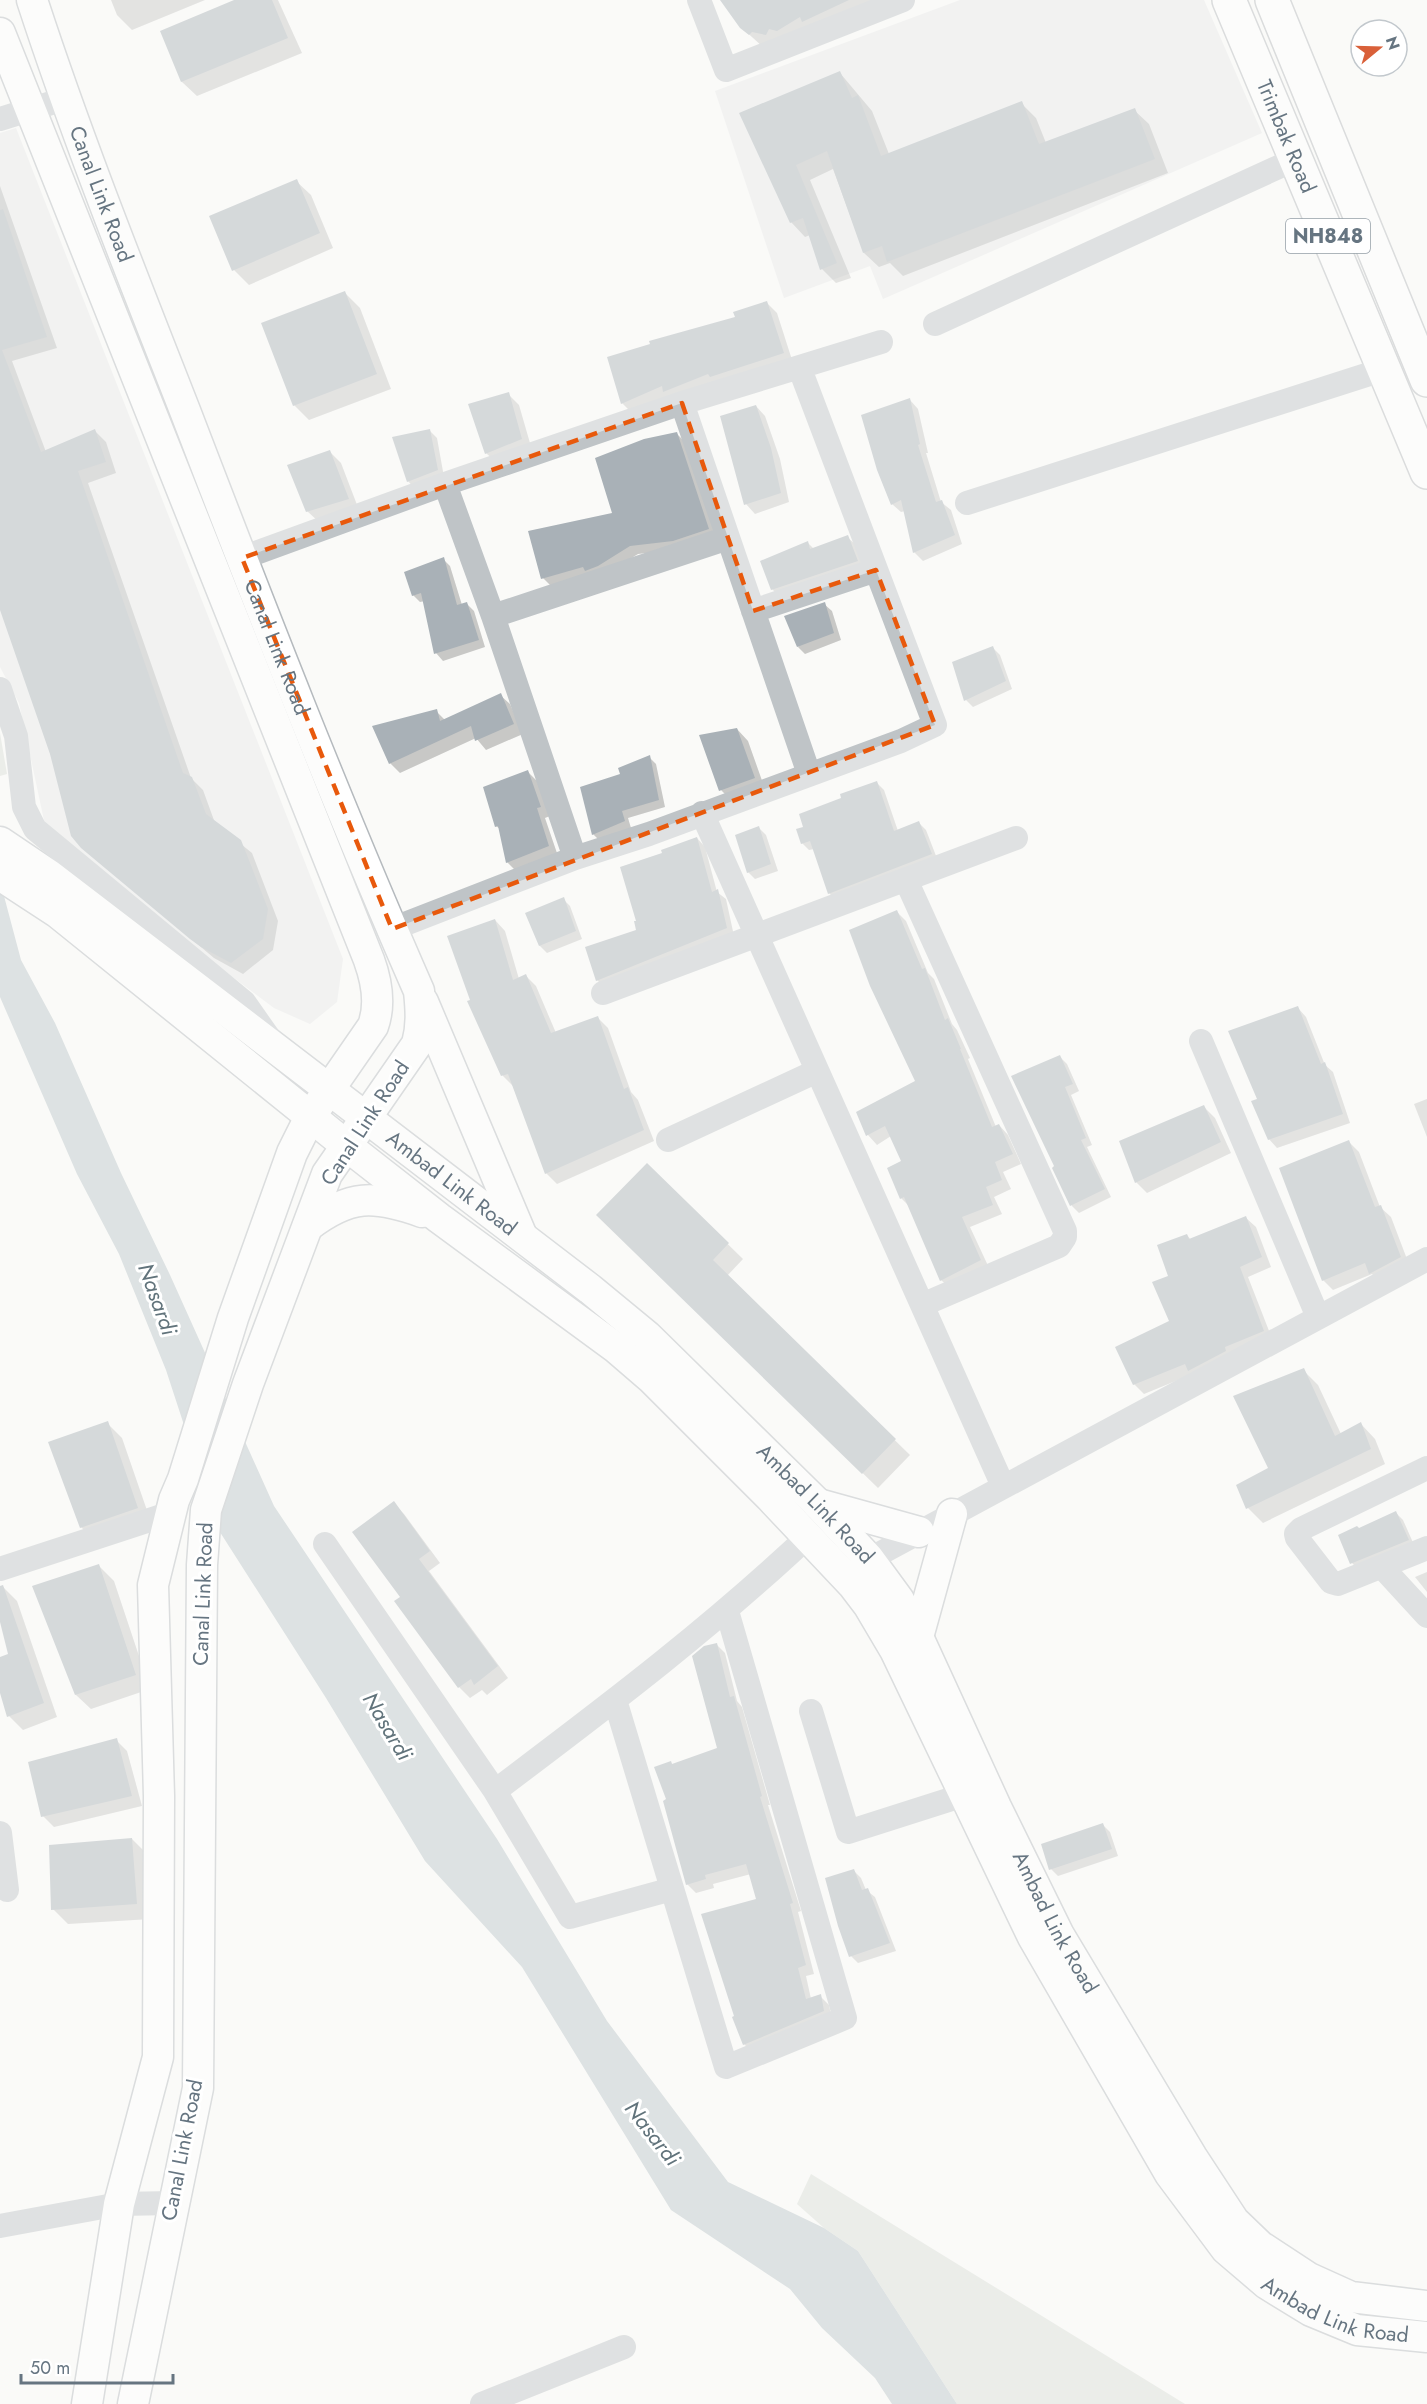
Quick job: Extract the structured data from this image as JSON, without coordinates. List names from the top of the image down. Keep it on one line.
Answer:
{"streets":{"highway":["Trimbak Road","NH848"],"main road":["Canal Link Road","Ambad Link Road"]},"crossings":[["Canal Link Road","Ambad Link Road"]],"water":["Nasardi"],"scale_bar":"50 m","north":"right"}
